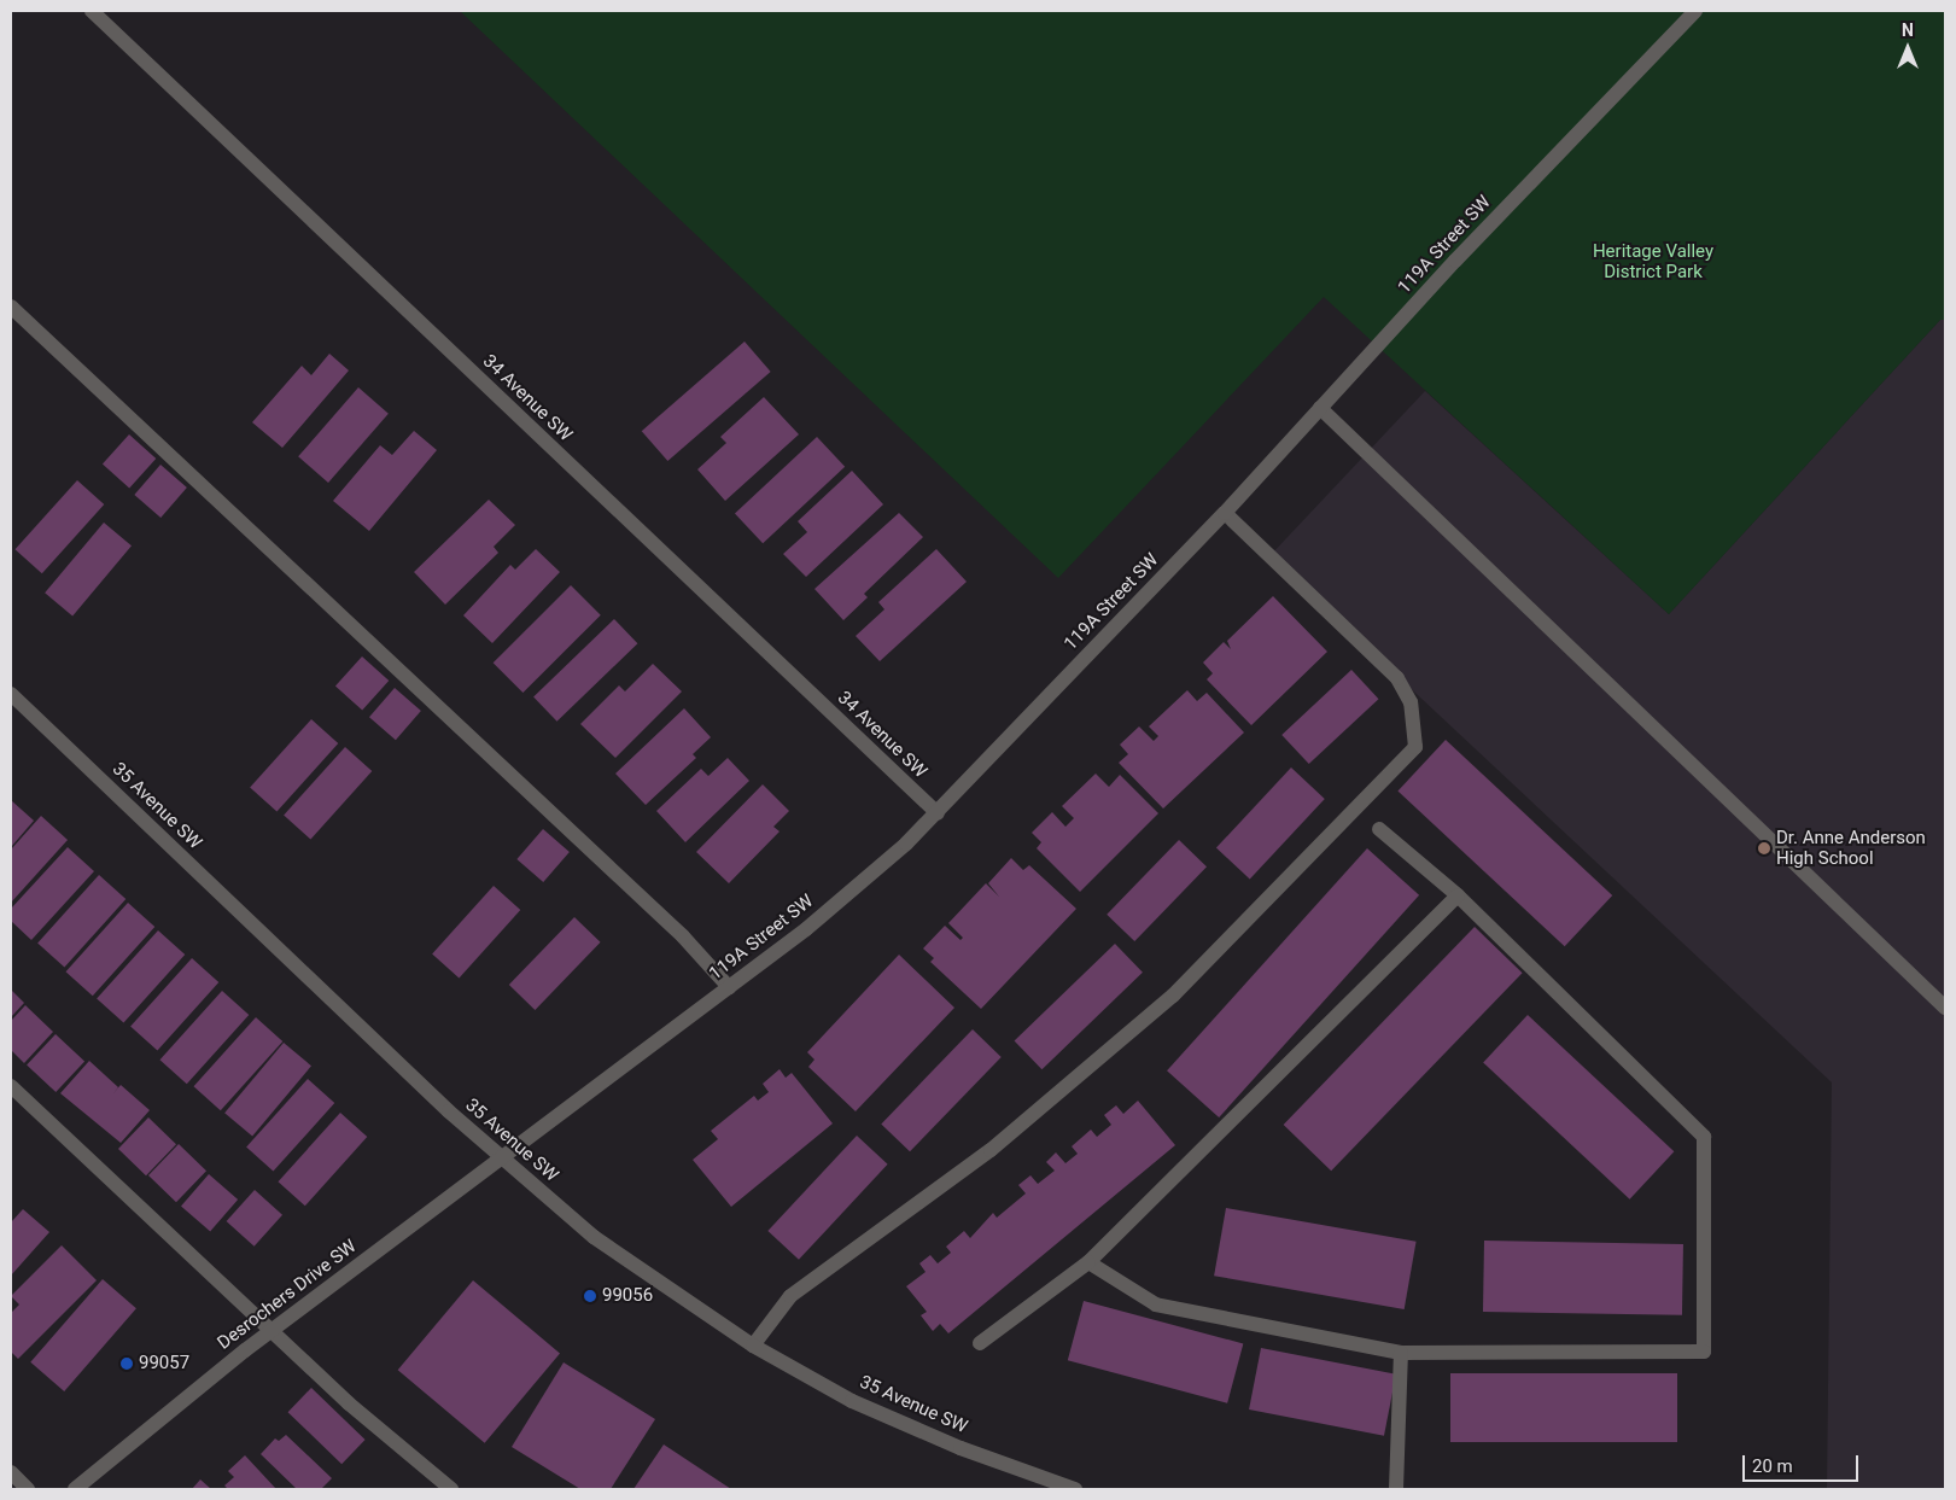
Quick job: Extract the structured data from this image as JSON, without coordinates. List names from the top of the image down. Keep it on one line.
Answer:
{"streets":{"street":["119A Street SW","34 Avenue SW","35 Avenue SW","Desrochers Drive SW"]},"crossings":[["119A Street SW","34 Avenue SW"],["119A Street SW","35 Avenue SW"],["119A Street SW","Desrochers Drive SW"],["35 Avenue SW","Desrochers Drive SW"]],"parks":["Heritage Valley District Park"],"places":["Dr. Anne Anderson High School","99056","99057"],"scale_bar":"20 m","north":"top"}
